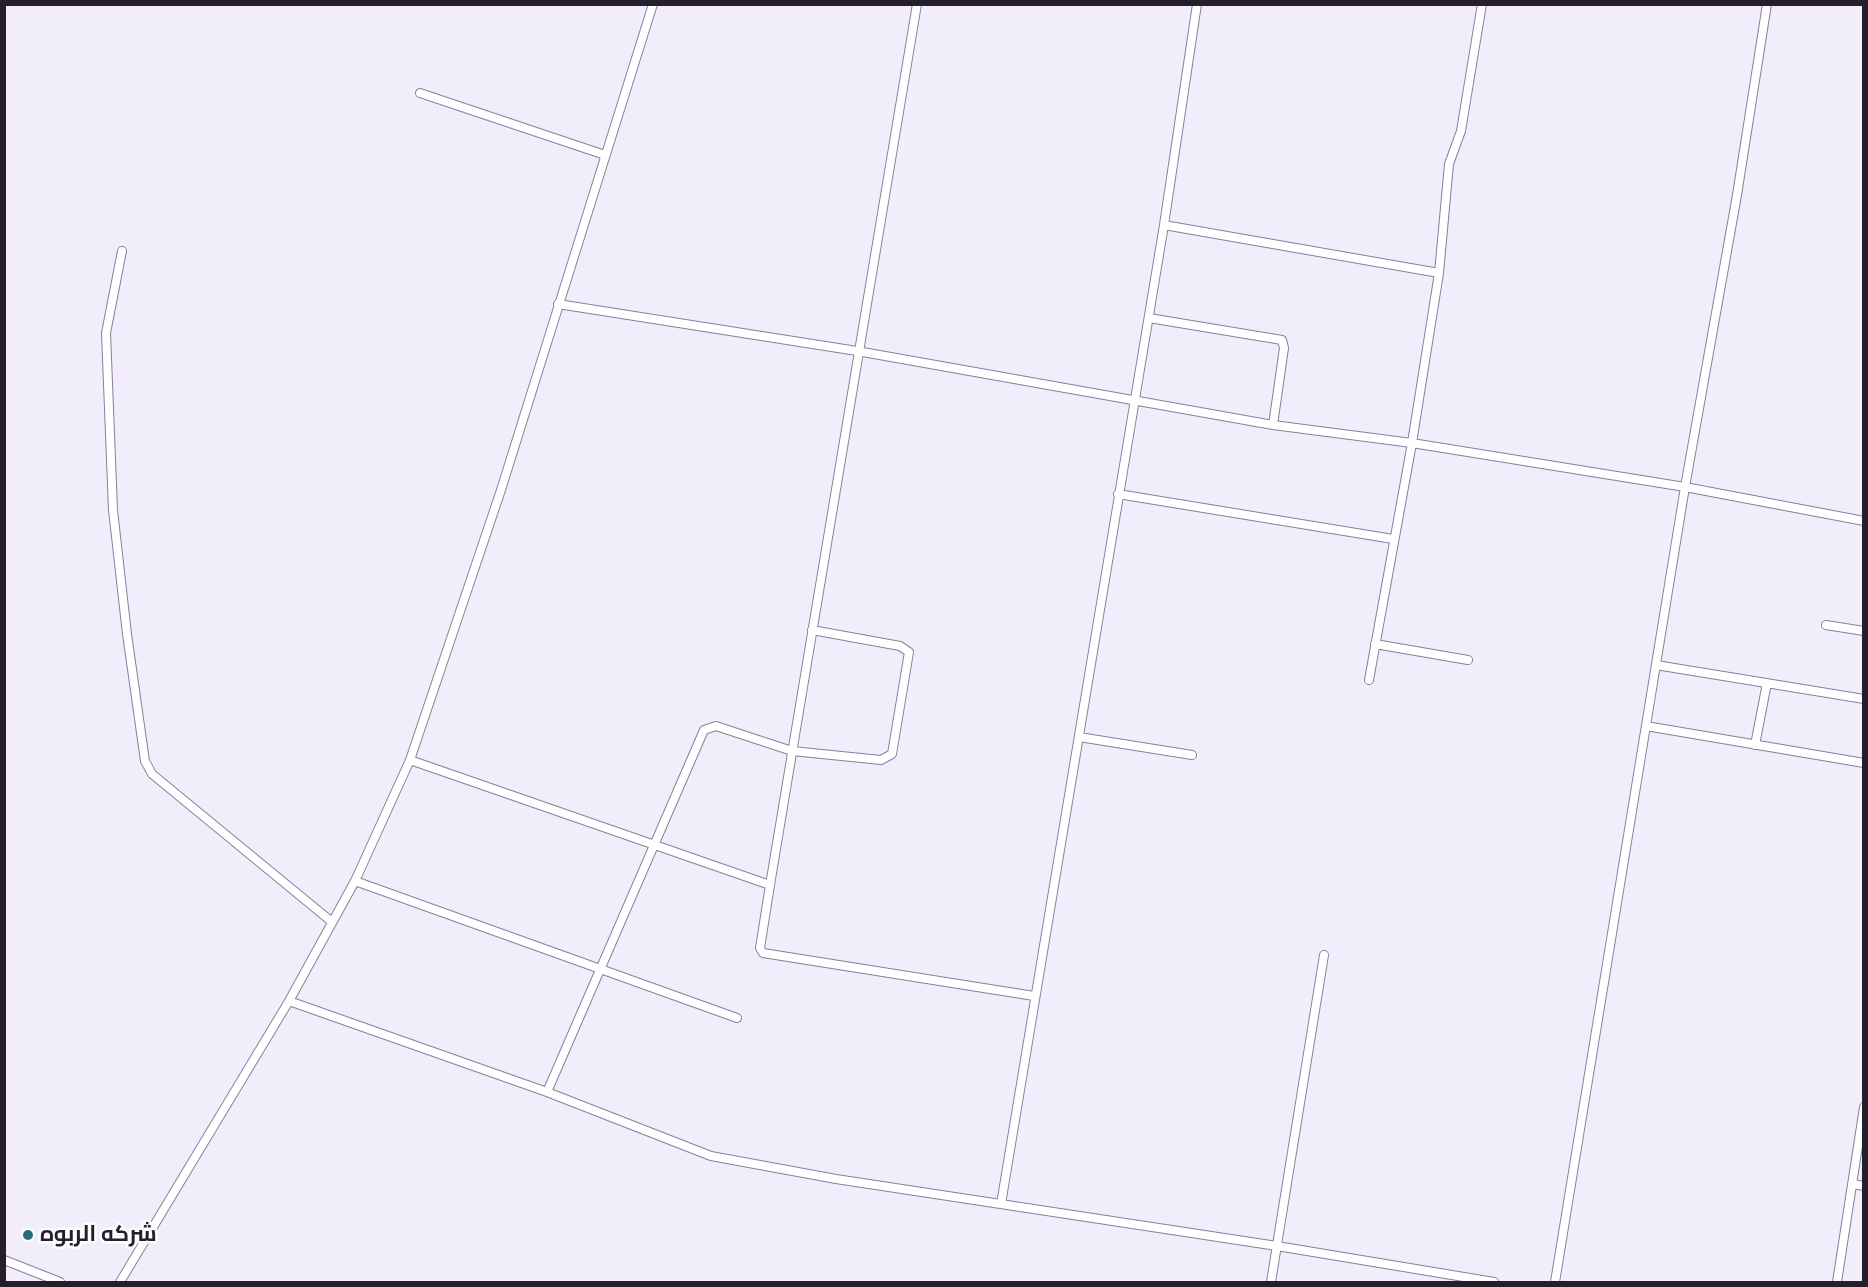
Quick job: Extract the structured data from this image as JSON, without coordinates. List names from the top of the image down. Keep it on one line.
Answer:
{"places":["شركه الربوه"]}
